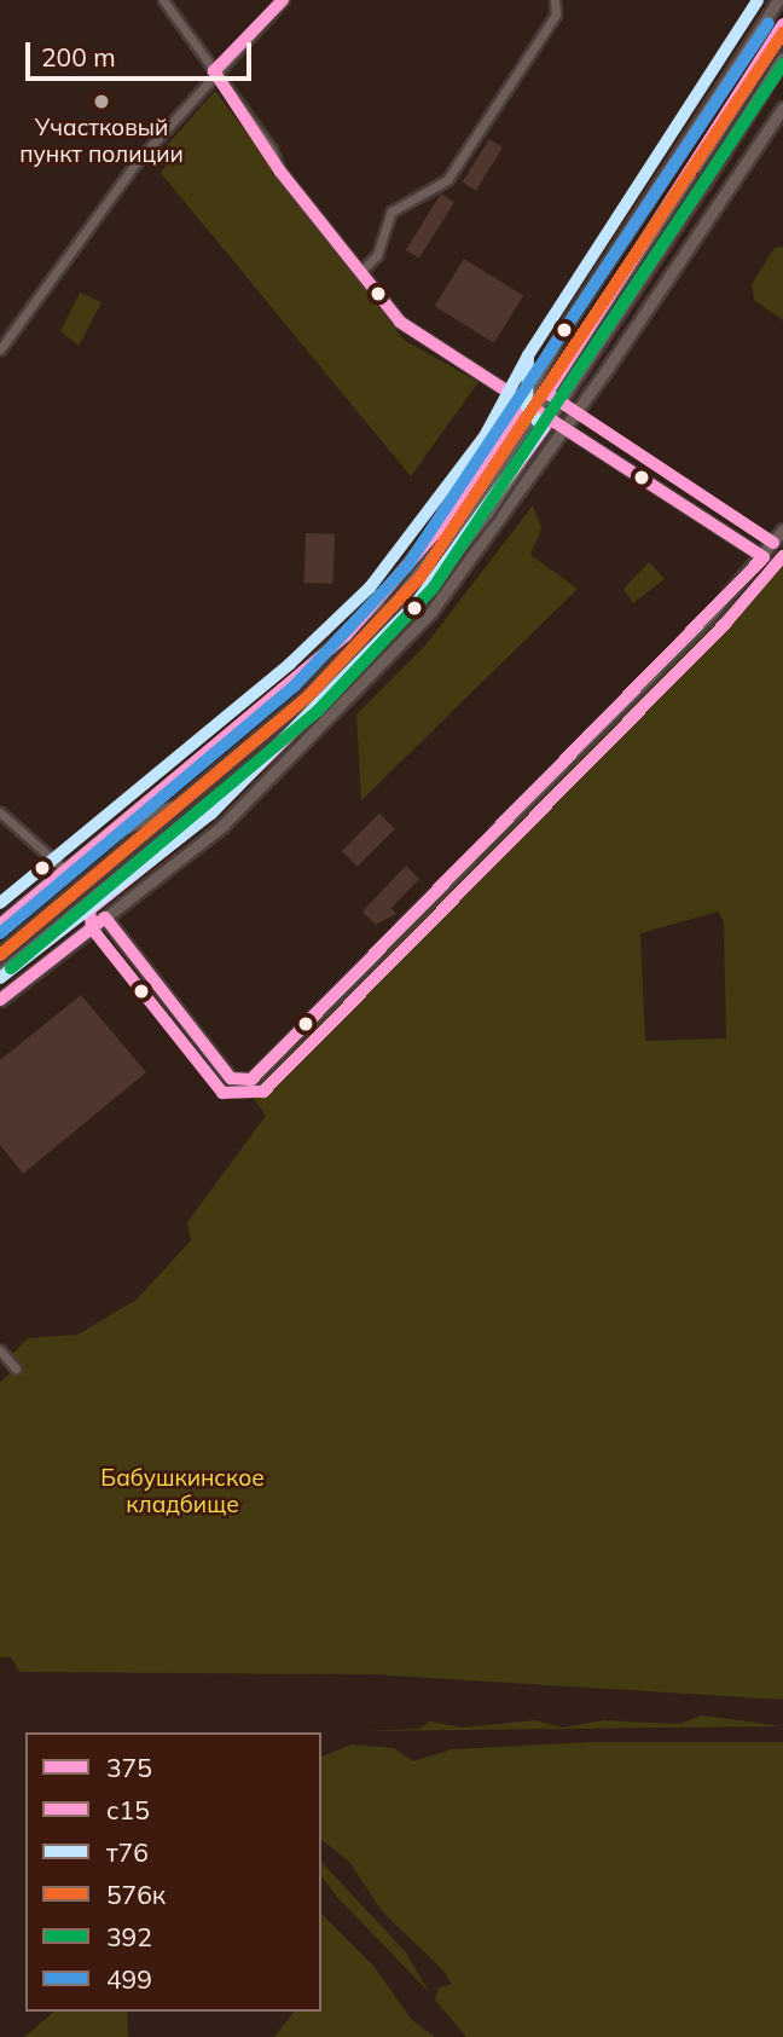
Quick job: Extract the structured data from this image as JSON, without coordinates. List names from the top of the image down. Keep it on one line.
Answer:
{"parks":["Бабушкинское кладбище"],"places":["Участковый пункт полиции"],"lines":["transit line 375","transit line т76","transit line 499","transit line с15","transit line 576к","transit line 392"],"legend":["375","с15","т76","576к","392","499"],"scale_bar":"200 m"}
